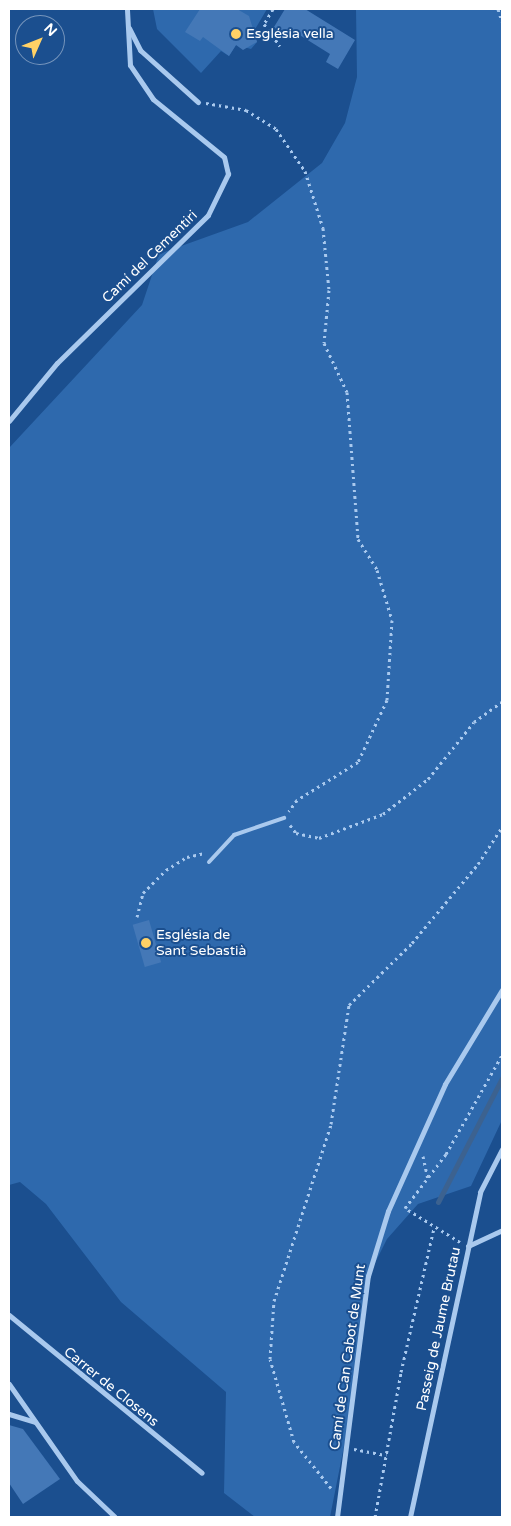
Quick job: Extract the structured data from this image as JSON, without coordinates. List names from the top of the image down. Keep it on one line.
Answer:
{"streets":{"street":["Camí del Cementiri","Passeig de Jaume Brutau","Camí de Can Cabot de Munt","Carrer de Closens"]},"places":["Església vella","Església de Sant Sebastià"],"north":"top right"}
